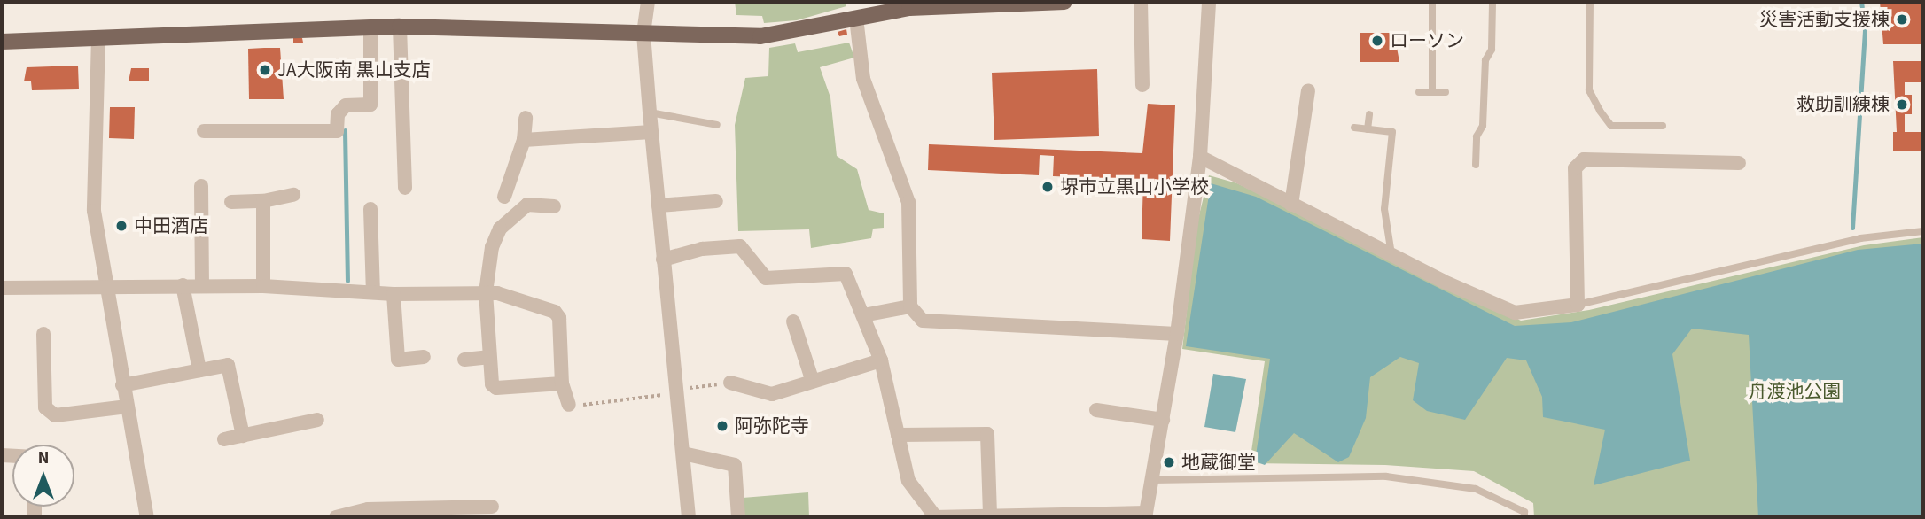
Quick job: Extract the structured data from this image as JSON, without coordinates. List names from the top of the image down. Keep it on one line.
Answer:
{"parks":["舟渡池公園"],"places":["災害活動支援棟","ローソン","JA大阪南 黒山支店","救助訓練棟","堺市立黒山小学校","中田酒店","阿弥陀寺","地蔵御堂"],"north":"top"}
